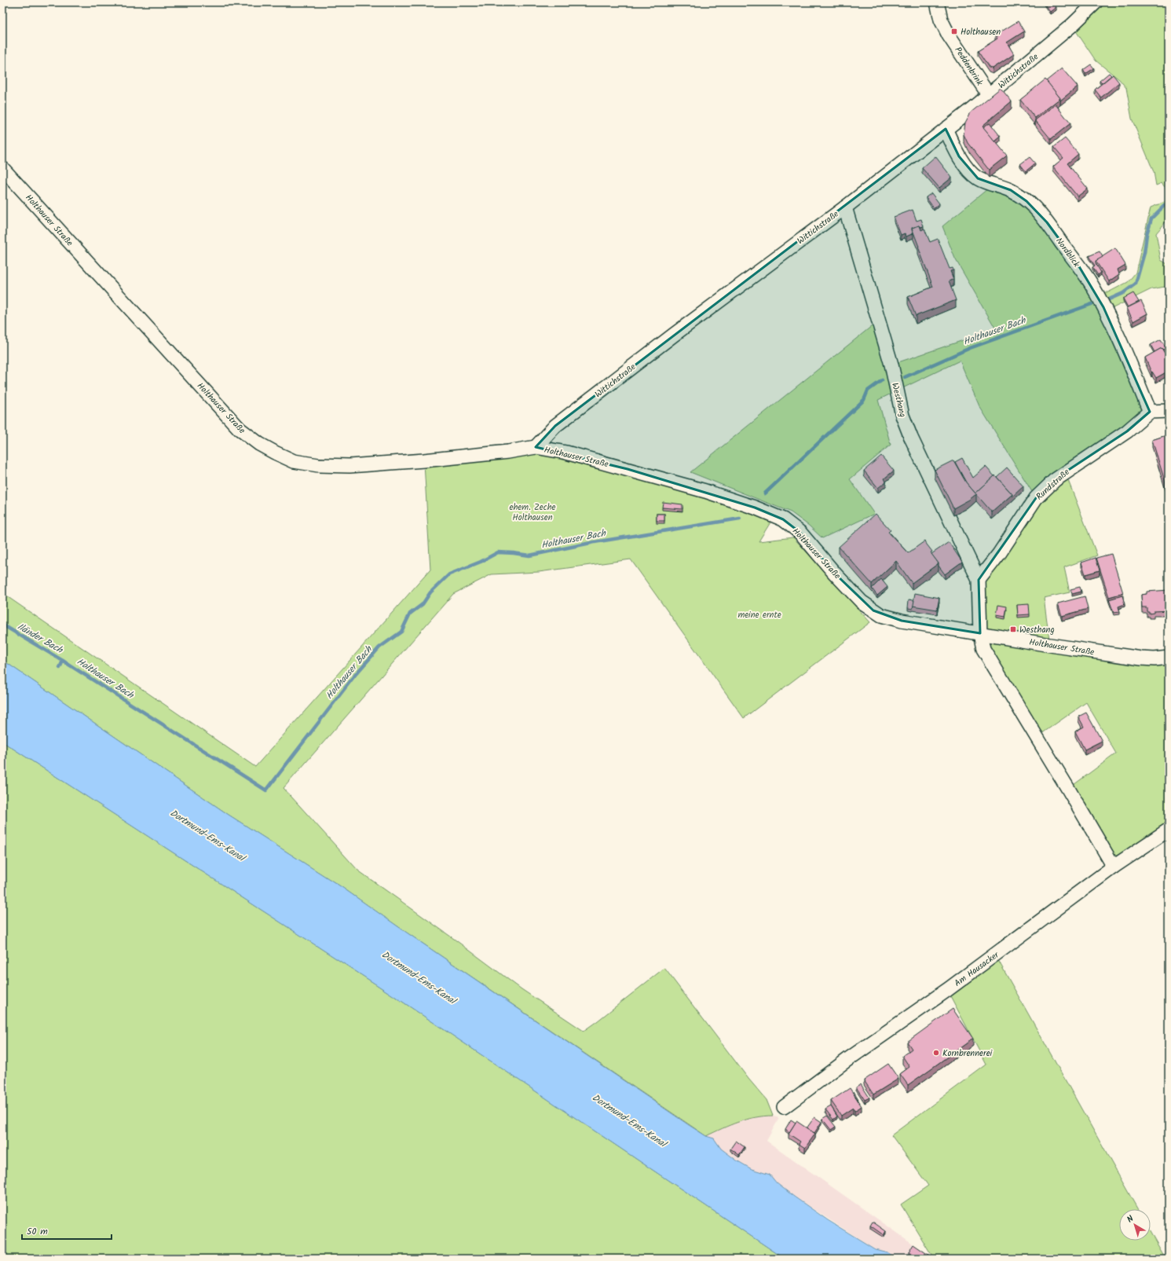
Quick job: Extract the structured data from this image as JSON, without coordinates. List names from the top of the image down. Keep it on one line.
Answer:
{"streets":{"street":["Peddenbrink","Wittichstraße","Holthauser Straße","Nordblick","Westhang","Rundstraße","Am Hausacker"]},"crossings":[["Peddenbrink","Wittichstraße"],["Wittichstraße","Holthauser Straße"],["Wittichstraße","Nordblick"],["Wittichstraße","Westhang"],["Holthauser Straße","Westhang"],["Nordblick","Rundstraße"],["Westhang","Rundstraße"],["Westhang","Am Hausacker"]],"water":["Holthauser Bach","Iländer Bach","Dortmund-Ems-Kanal"],"parks":["ehem. Zeche Holthausen","meine ernte"],"places":{"transit":["Holthausen","Westhang"],"other":["Kornbrennerei"]},"scale_bar":"50 m","north":"top left"}
